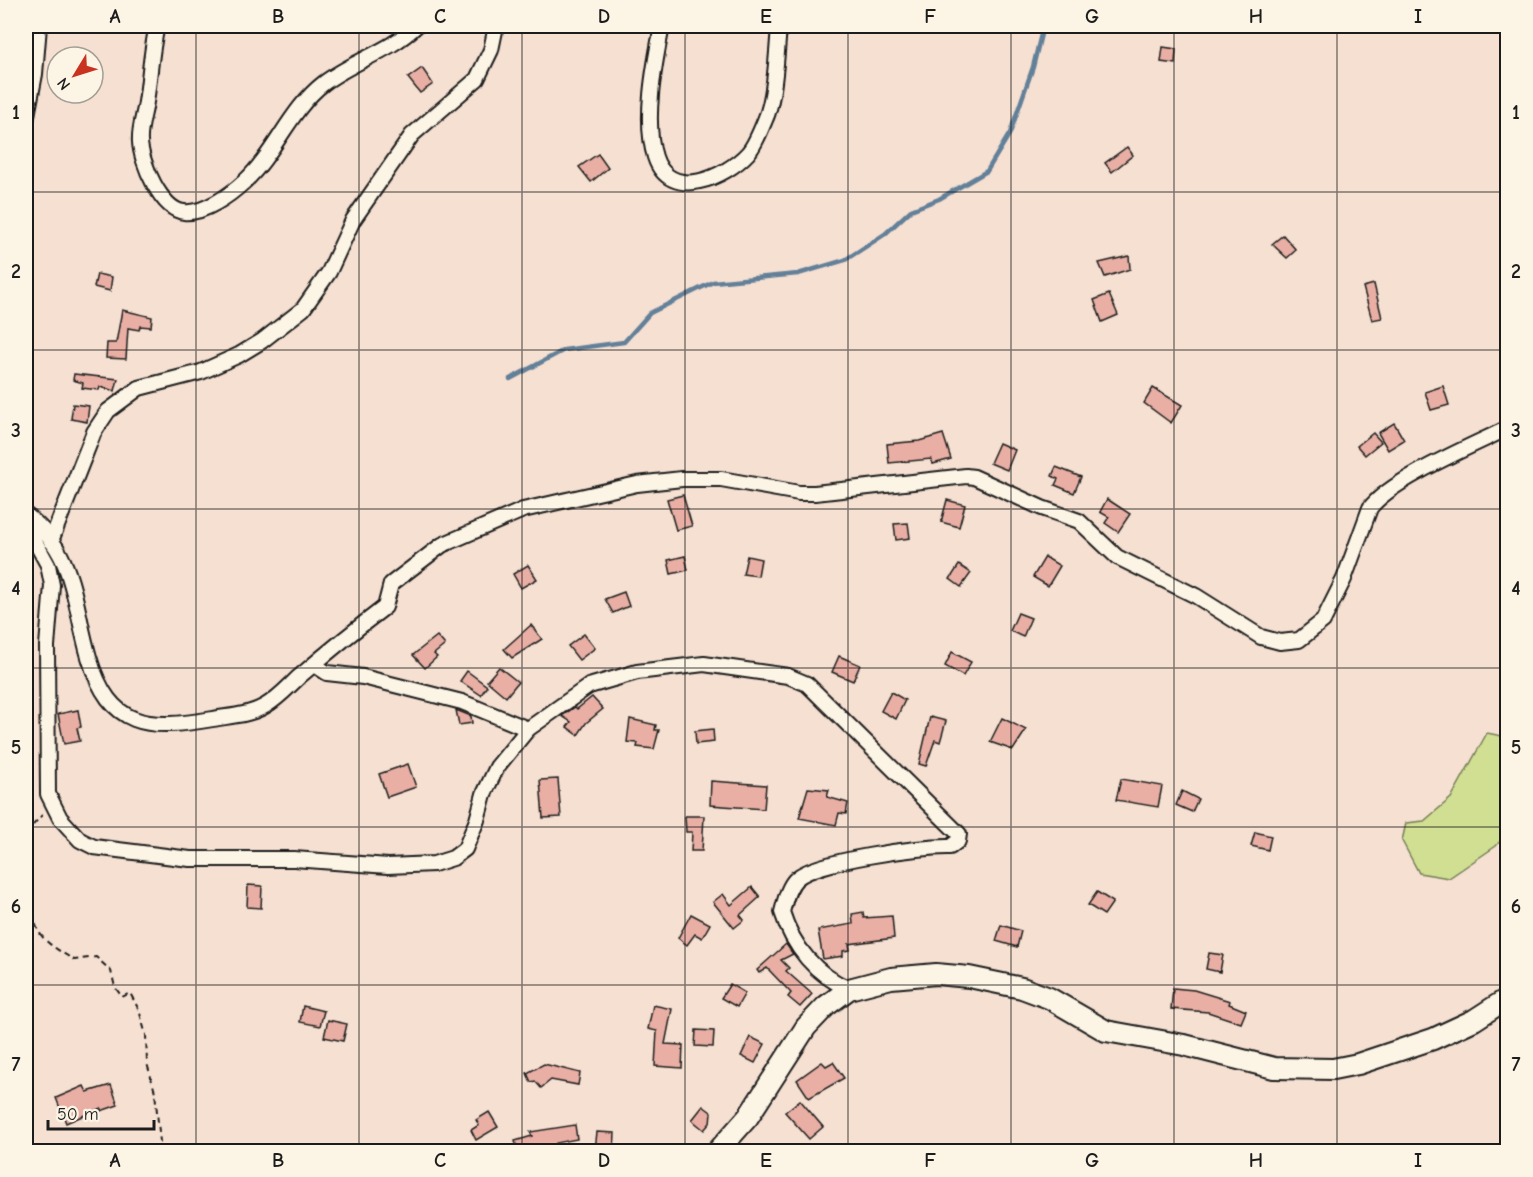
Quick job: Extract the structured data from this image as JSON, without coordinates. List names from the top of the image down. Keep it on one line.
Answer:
{"scale_bar":"50 m","north":"bottom left","grid":{"columns":["A","B","C","D","E","F","G","H","I"],"rows":["1","2","3","4","5","6","7"]}}
